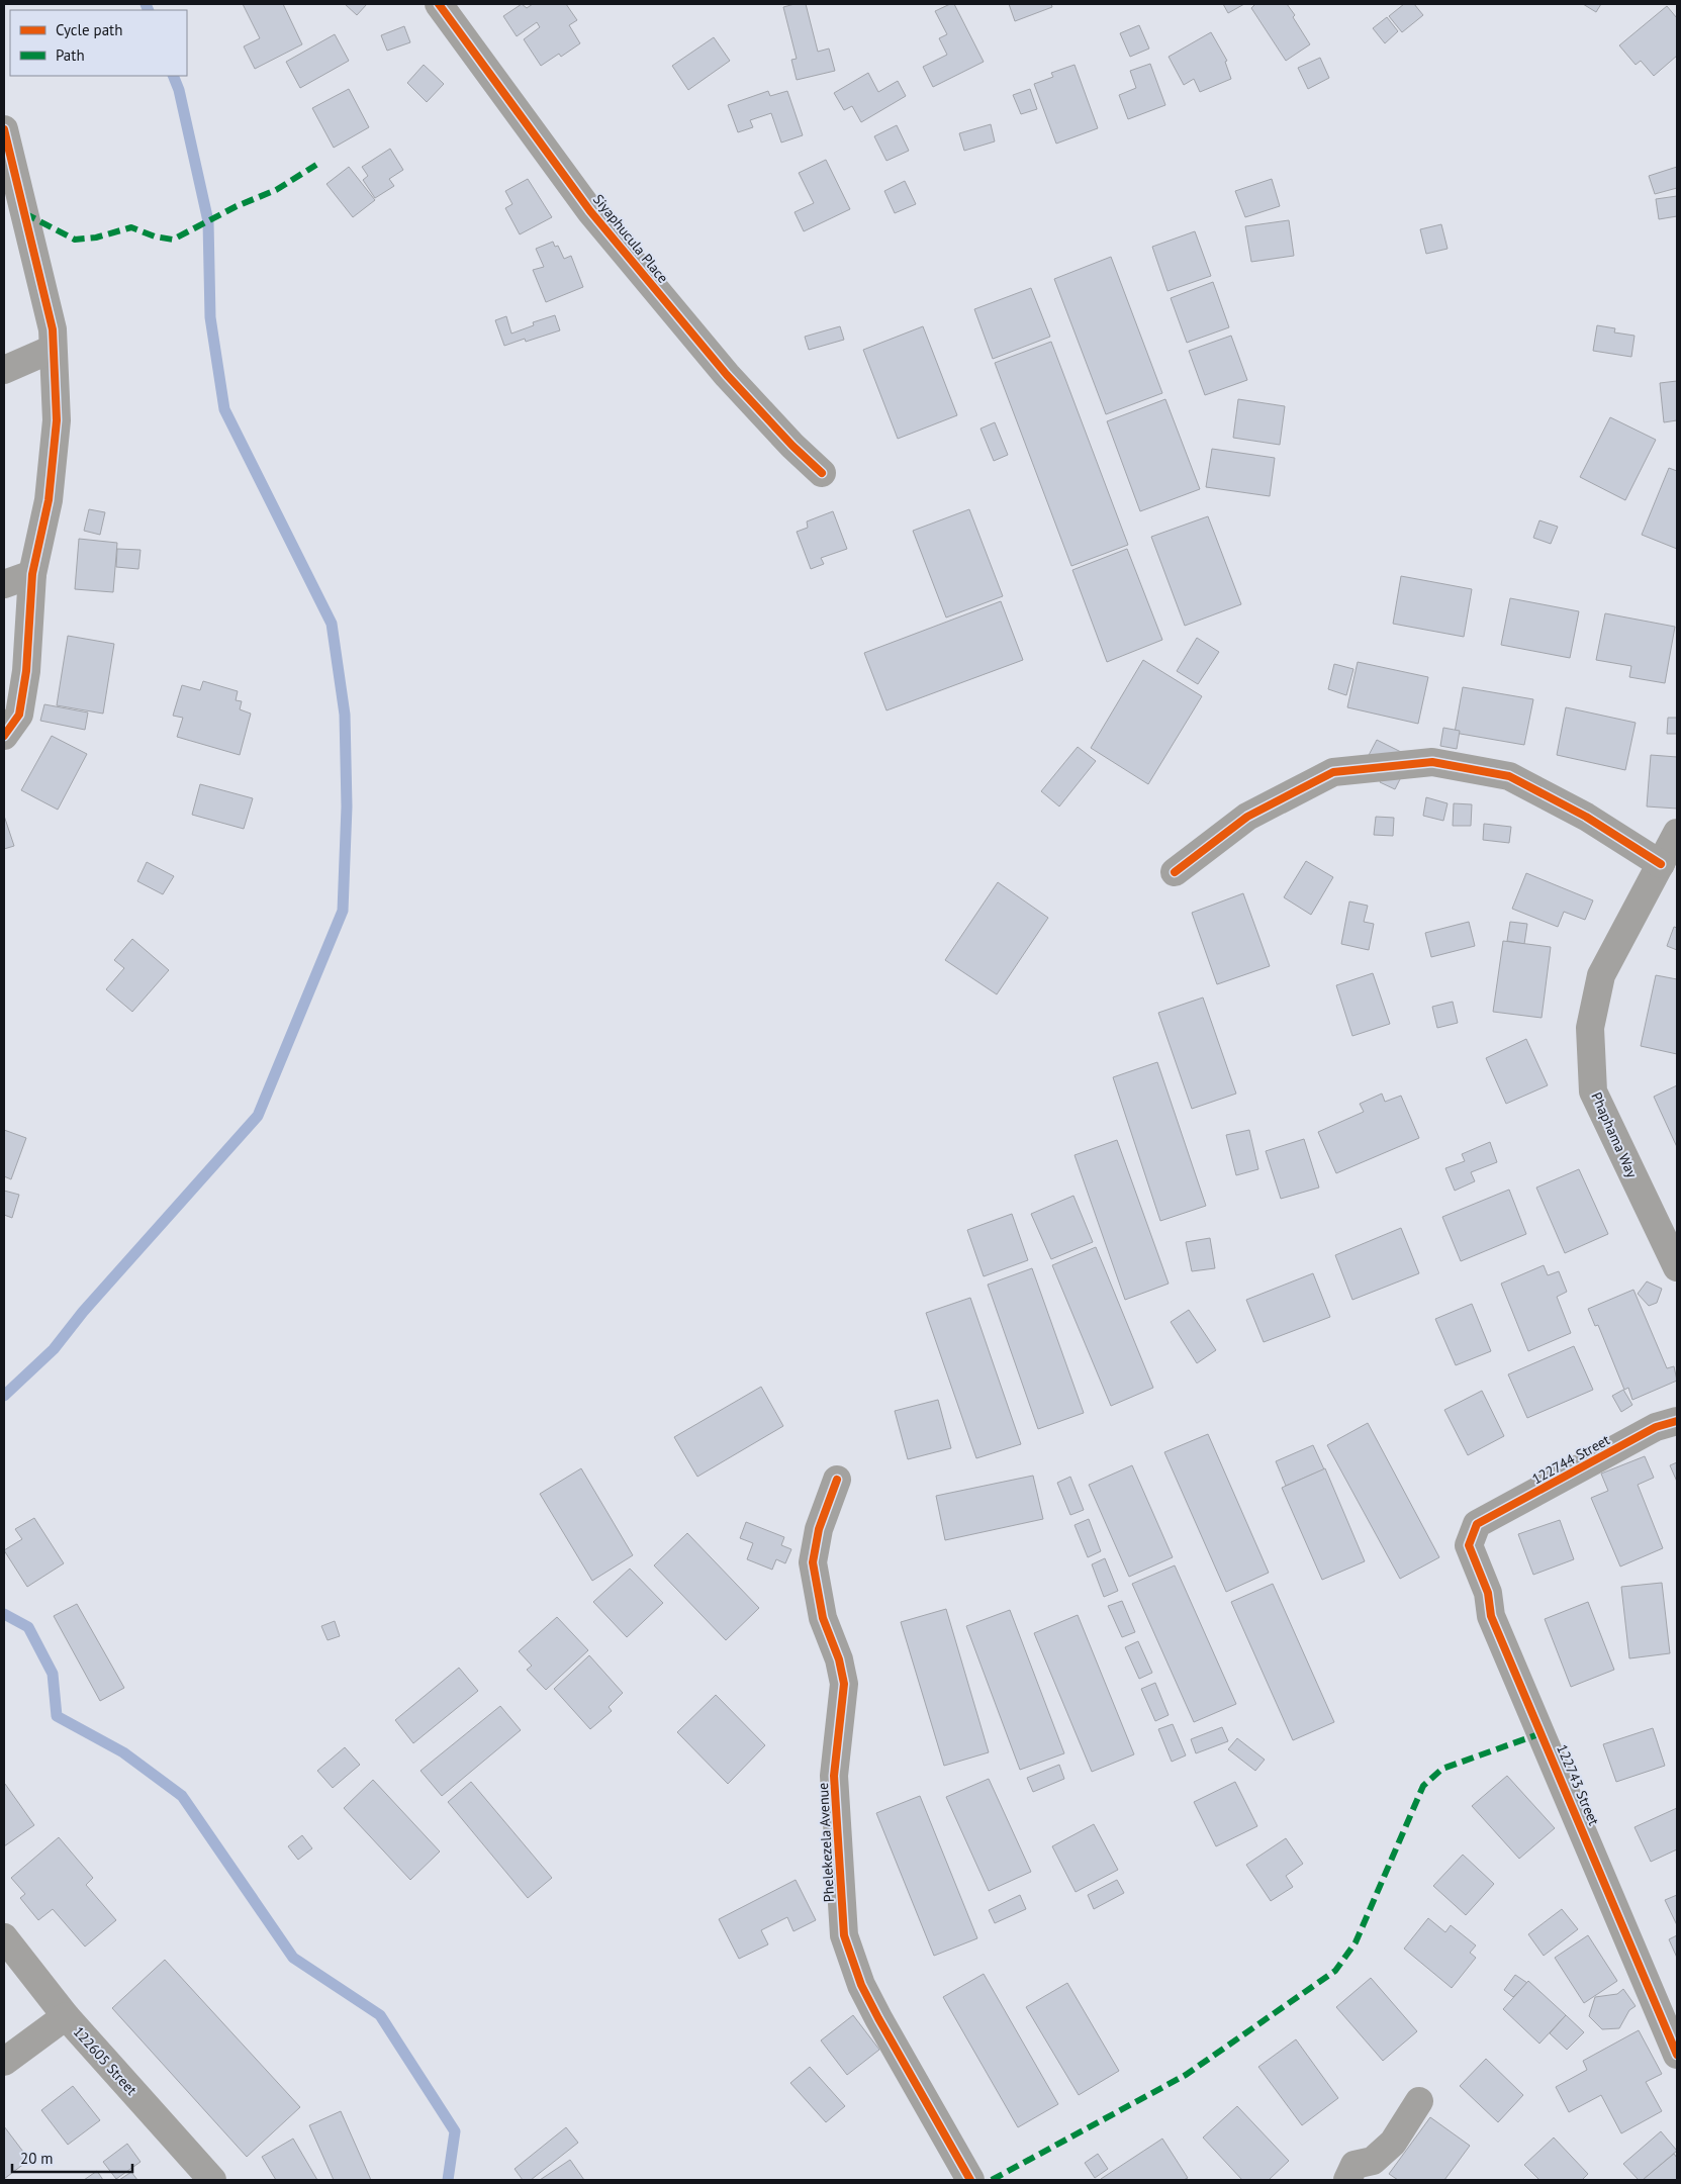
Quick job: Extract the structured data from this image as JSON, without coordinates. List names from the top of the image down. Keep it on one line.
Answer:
{"streets":{"street":["Siyaphucula Place","Phaphama Way","122744 Street","122743 Street","Phelekezela Avenue","122605 Street"]},"crossings":[["122744 Street","122743 Street"]],"legend":["Cycle path","Path"],"scale_bar":"20 m"}
